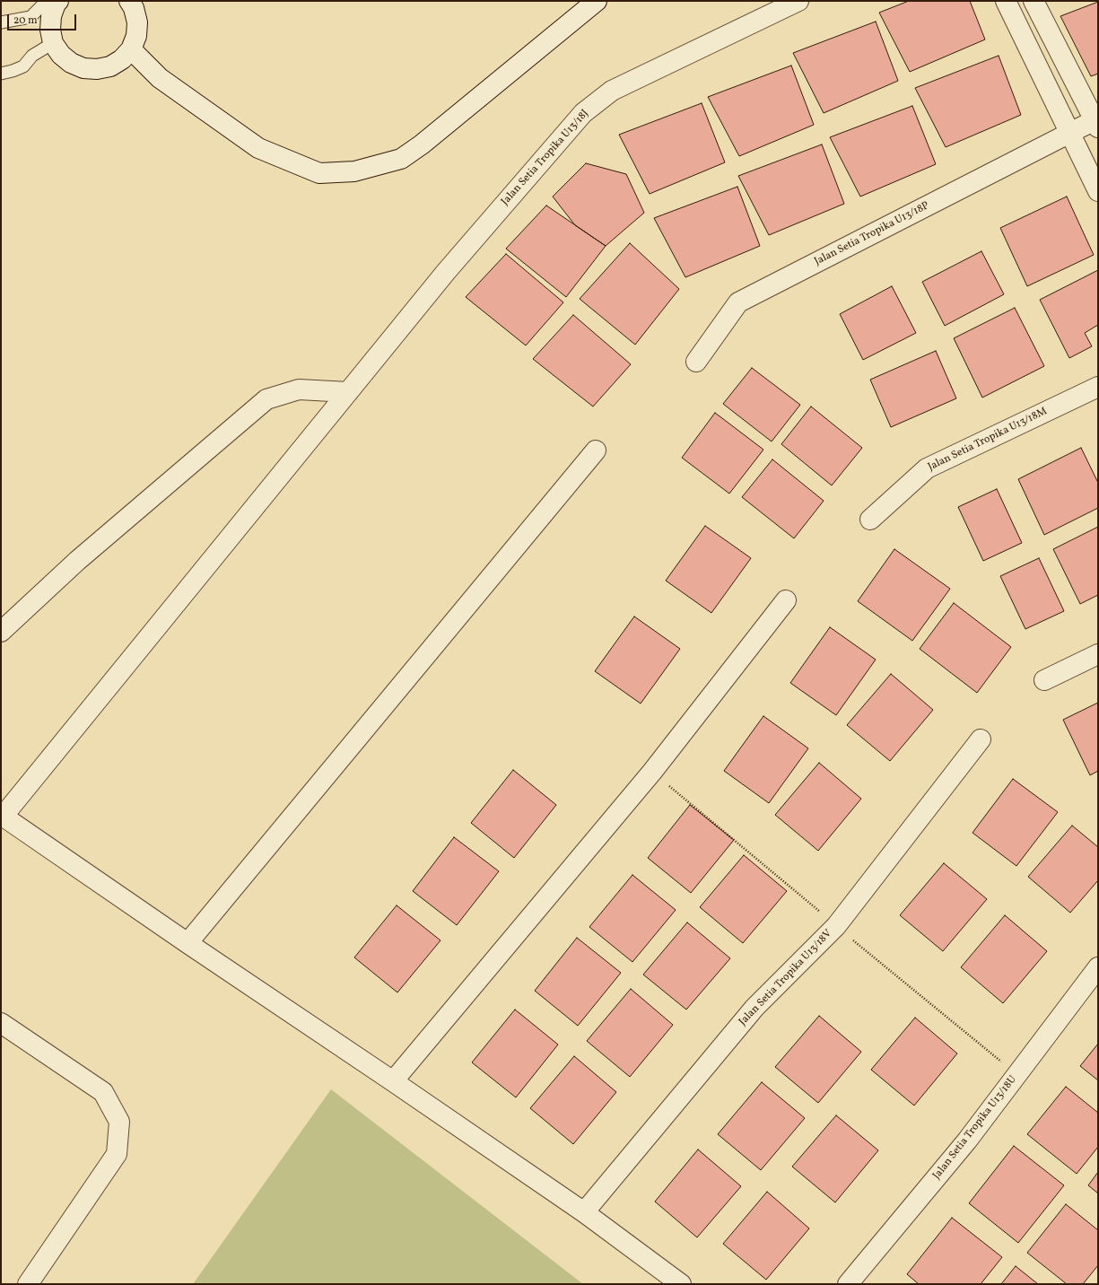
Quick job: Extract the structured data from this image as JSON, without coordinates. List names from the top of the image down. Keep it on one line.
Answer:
{"streets":{"street":["Jalan Setia Tropika U13/18J","Jalan Setia Tropika U13/18P","Jalan Setia Tropika U13/18M","Jalan Setia Tropika U13/18V","Jalan Setia Tropika U13/18U"]},"scale_bar":"20 m"}
